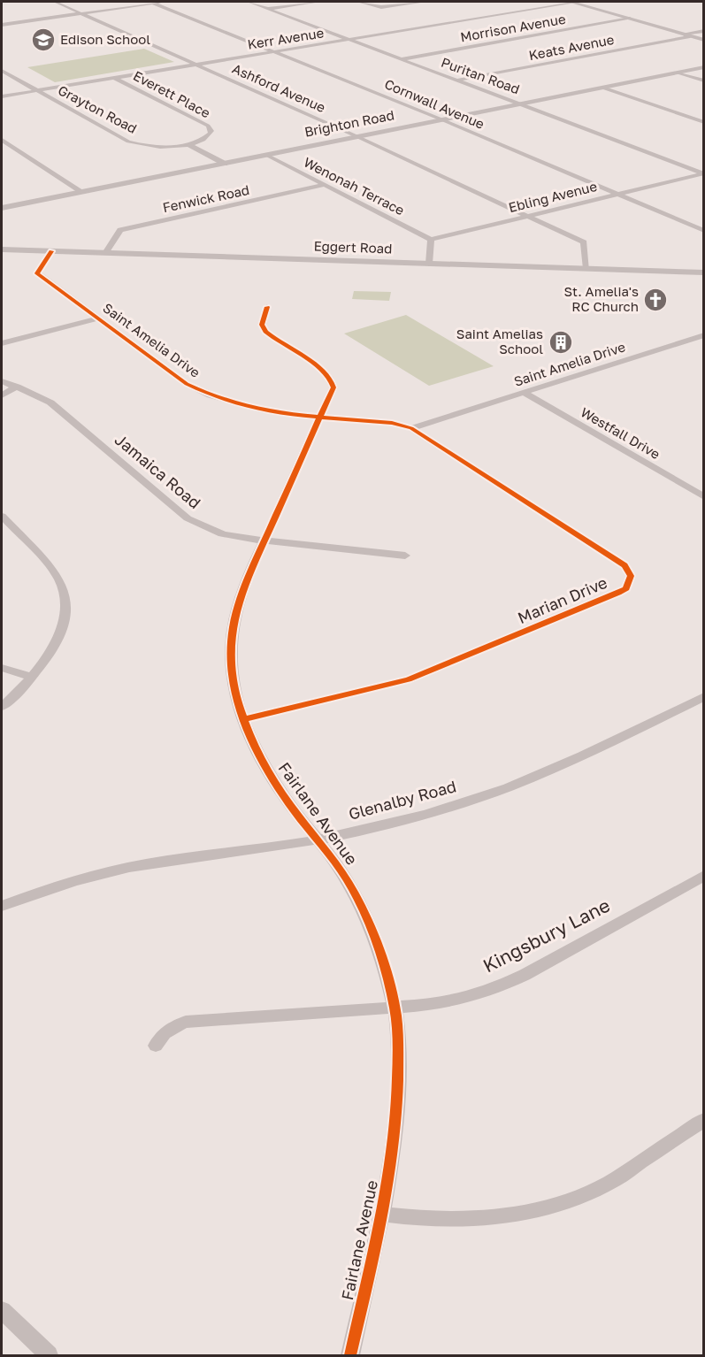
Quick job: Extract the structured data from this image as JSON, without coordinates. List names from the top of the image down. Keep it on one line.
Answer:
{"streets":{"street":["Morrison Avenue","Kerr Avenue","Keats Avenue","Puritan Road","Ashford Avenue","Everett Place","Cornwall Avenue","Grayton Road","Brighton Road","Wenonah Terrace","Ebling Avenue","Fenwick Road","Eggert Road","Saint Amelia Drive","Westfall Drive","Jamaica Road","Marian Drive","Glenalby Road","Fairlane Avenue","Kingsbury Lane"]},"crossings":[["Morrison Avenue","Puritan Road"],["Kerr Avenue","Puritan Road"],["Kerr Avenue","Ashford Avenue"],["Kerr Avenue","Everett Place"],["Kerr Avenue","Cornwall Avenue"],["Kerr Avenue","Grayton Road"],["Keats Avenue","Puritan Road"],["Puritan Road","Brighton Road"],["Puritan Road","Ebling Avenue"],["Ashford Avenue","Brighton Road"],["Ashford Avenue","Ebling Avenue"],["Ashford Avenue","Eggert Road"],["Everett Place","Grayton Road"],["Cornwall Avenue","Brighton Road"],["Cornwall Avenue","Ebling Avenue"],["Brighton Road","Wenonah Terrace"],["Wenonah Terrace","Ebling Avenue"],["Wenonah Terrace","Fenwick Road"],["Fenwick Road","Eggert Road"],["Eggert Road","Saint Amelia Drive"],["Saint Amelia Drive","Westfall Drive"],["Saint Amelia Drive","Marian Drive"],["Saint Amelia Drive","Fairlane Avenue"],["Jamaica Road","Fairlane Avenue"],["Marian Drive","Fairlane Avenue"],["Glenalby Road","Fairlane Avenue"],["Fairlane Avenue","Kingsbury Lane"]],"places":{"school or university":["Edison School"],"church":["St. Amelia's RC Church"],"building":["Saint Amelias School"]}}
